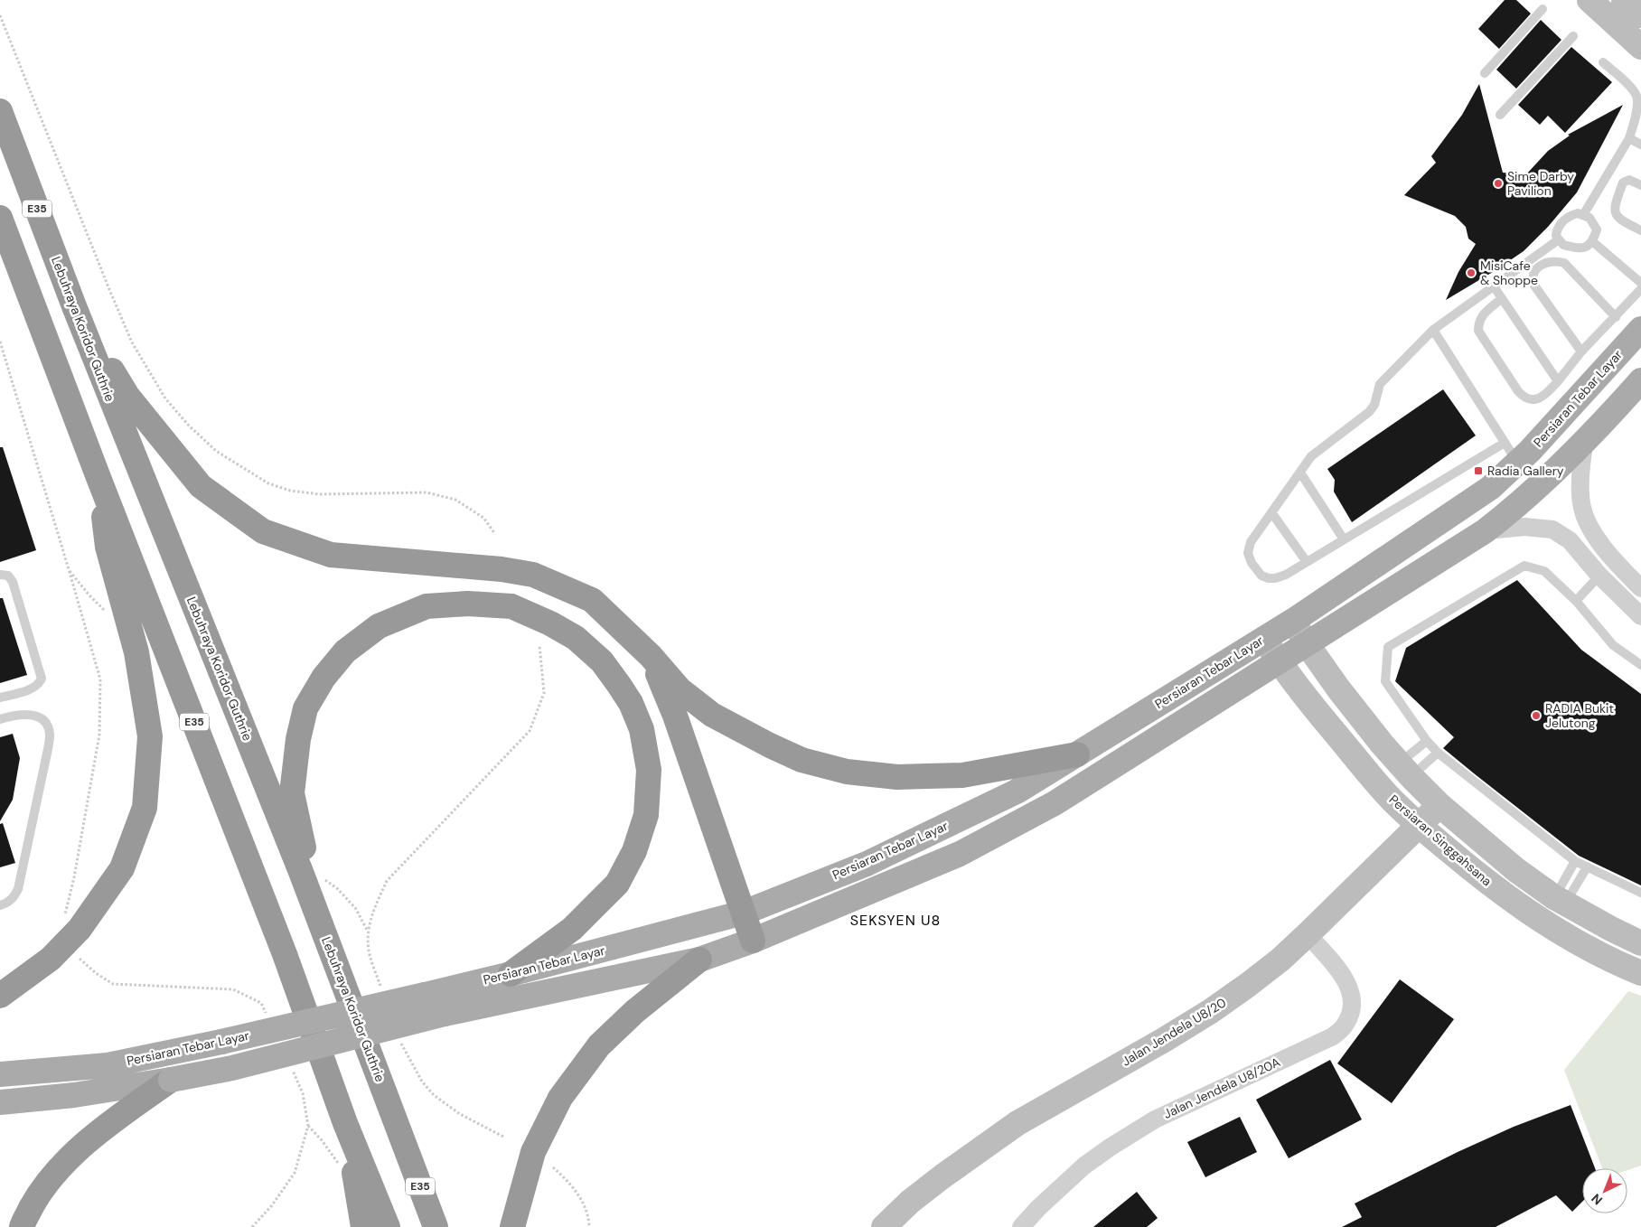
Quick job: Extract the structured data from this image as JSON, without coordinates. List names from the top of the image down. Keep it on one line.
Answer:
{"streets":{"highway":["E35","Lebuhraya Koridor Guthrie"],"main road":["Persiaran Tebar Layar"],"street":["Persiaran Singgahsana","Jalan Jendela U8/20","Jalan Jendela U8/20A"]},"crossings":[["Persiaran Tebar Layar","Persiaran Singgahsana"],["Persiaran Singgahsana","Jalan Jendela U8/20"],["Jalan Jendela U8/20","Jalan Jendela U8/20A"]],"districts":["SEKSYEN U8"],"places":{"other":["Sime Darby Pavilion","MisiCafe & Shoppe","RADIA Bukit Jelutong"],"transit":["Radia Gallery"]},"north":"bottom left"}
